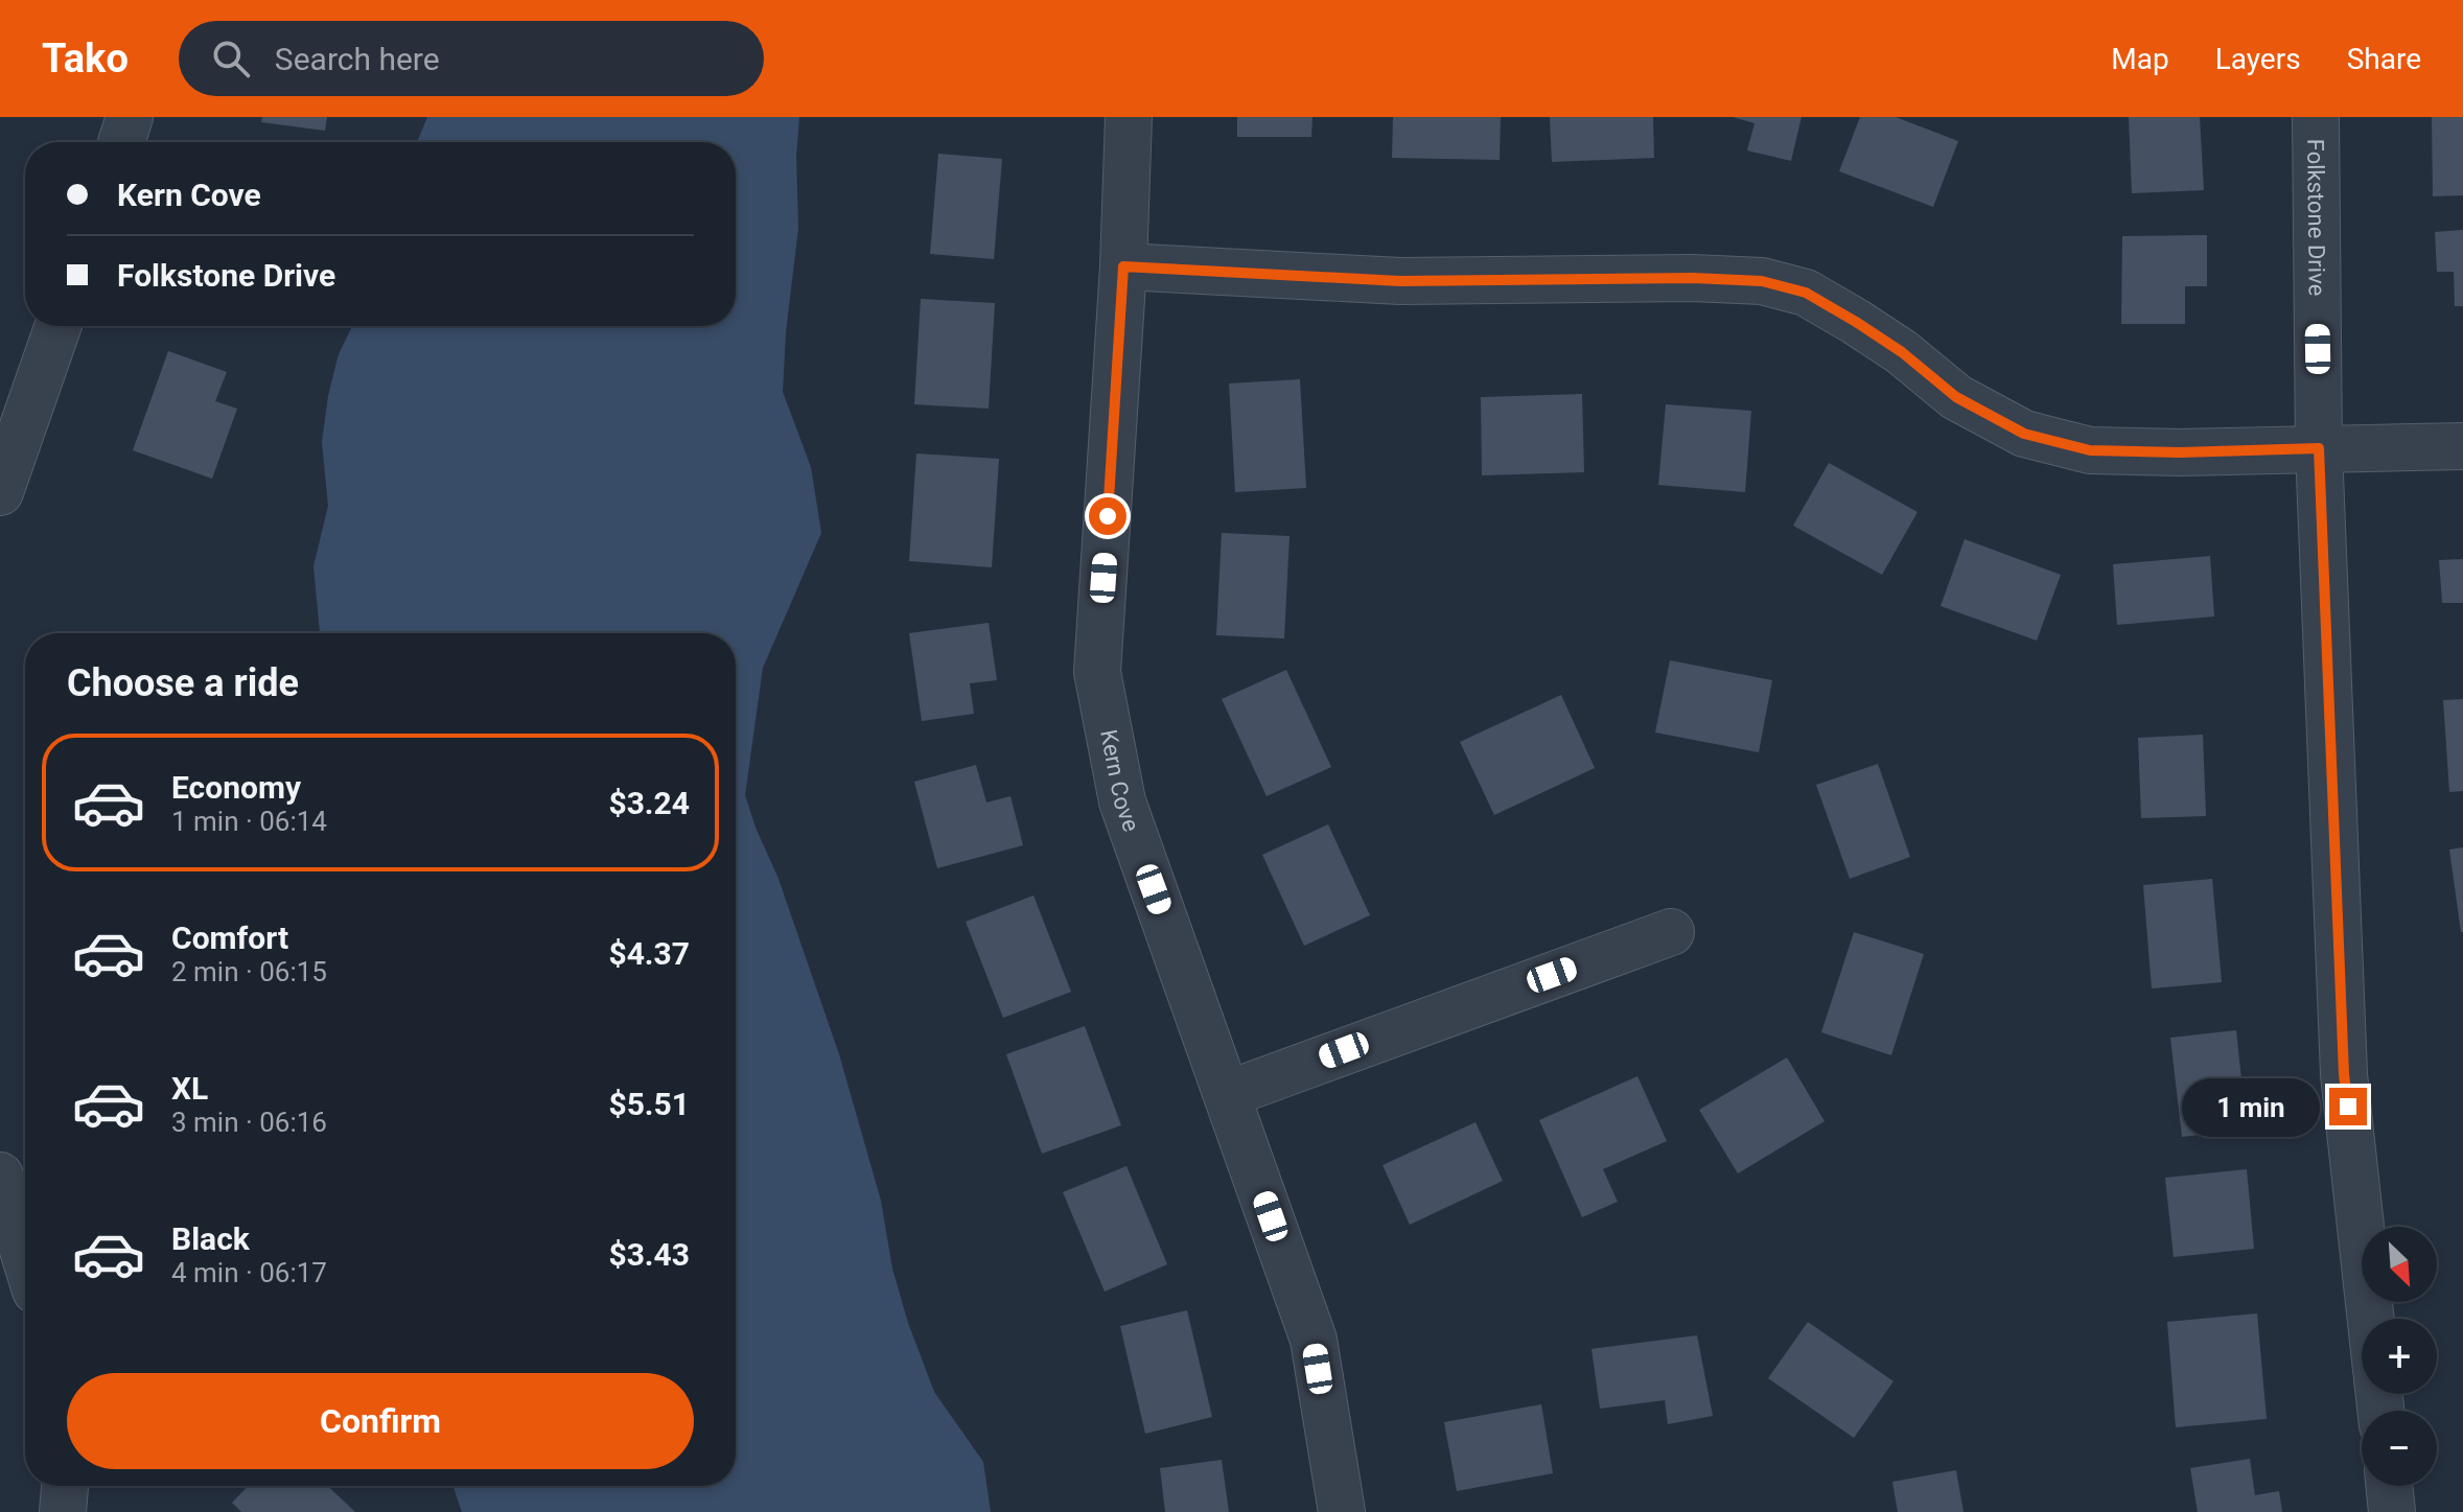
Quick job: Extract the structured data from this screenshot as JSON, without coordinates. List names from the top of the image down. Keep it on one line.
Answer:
{"streets":{"street":["Folkstone Drive","Kern Cove"]},"north":"bottom right","page":{"header":"Tako","search":"Search here","nav":["Map","Layers","Share"],"banner":["Kern Cove","Folkstone Drive"],"heading":"Choose a ride","list":[{"name":"Economy","note":"1 min · 06:14","value":"$3.24"},{"name":"Comfort","note":"2 min · 06:15","value":"$4.37"},{"name":"XL","note":"3 min · 06:16","value":"$5.51"},{"name":"Black","note":"4 min · 06:17","value":"$3.43"}],"bubble":"1 min","map_buttons":["+","−"],"buttons":"Confirm"}}
